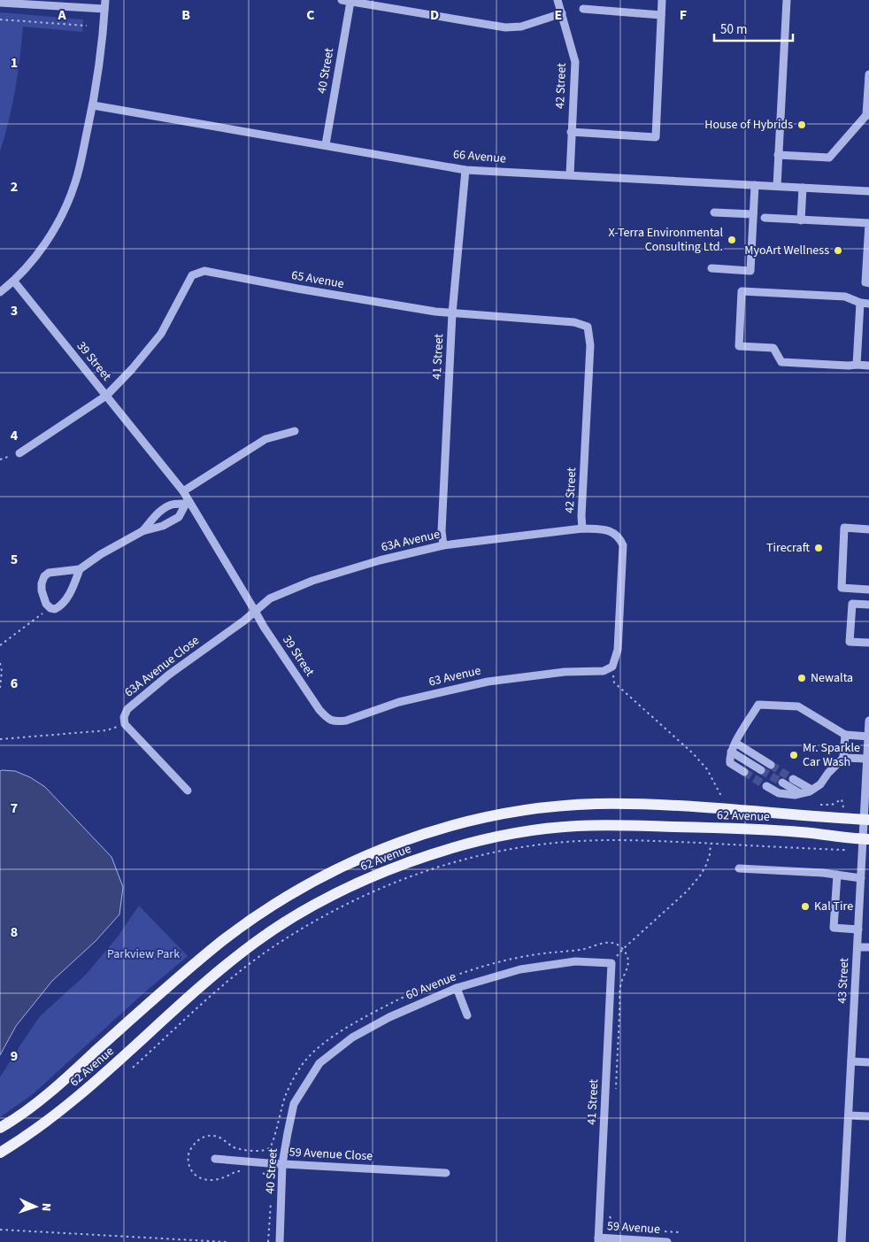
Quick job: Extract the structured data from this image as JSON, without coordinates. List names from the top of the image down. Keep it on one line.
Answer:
{"streets":{"main road":["62 Avenue"],"street":["40 Street","42 Street","66 Avenue","65 Avenue","41 Street","39 Street","63A Avenue","63A Avenue Close","63 Avenue","43 Street","60 Avenue","59 Avenue Close","59 Avenue"]},"crossings":[["40 Street","66 Avenue"],["40 Street","60 Avenue"],["40 Street","59 Avenue Close"],["42 Street","66 Avenue"],["42 Street","65 Avenue"],["42 Street","63A Avenue"],["42 Street","63 Avenue"],["66 Avenue","41 Street"],["65 Avenue","41 Street"],["65 Avenue","39 Street"],["41 Street","63A Avenue"],["41 Street","60 Avenue"],["41 Street","59 Avenue"],["39 Street","63A Avenue"],["39 Street","63A Avenue Close"],["39 Street","63 Avenue"],["63A Avenue","63A Avenue Close"],["62 Avenue","43 Street"]],"parks":["Parkview Park"],"places":["House of Hybrids","X-Terra Environmental Consulting Ltd.","MyoArt Wellness","Tirecraft","Newalta","Mr. Sparkle Car Wash","Kal Tire"],"scale_bar":"50 m","north":"right","grid":{"columns":["A","B","C","D","E","F"],"rows":["1","2","3","4","5","6","7","8","9"]}}
